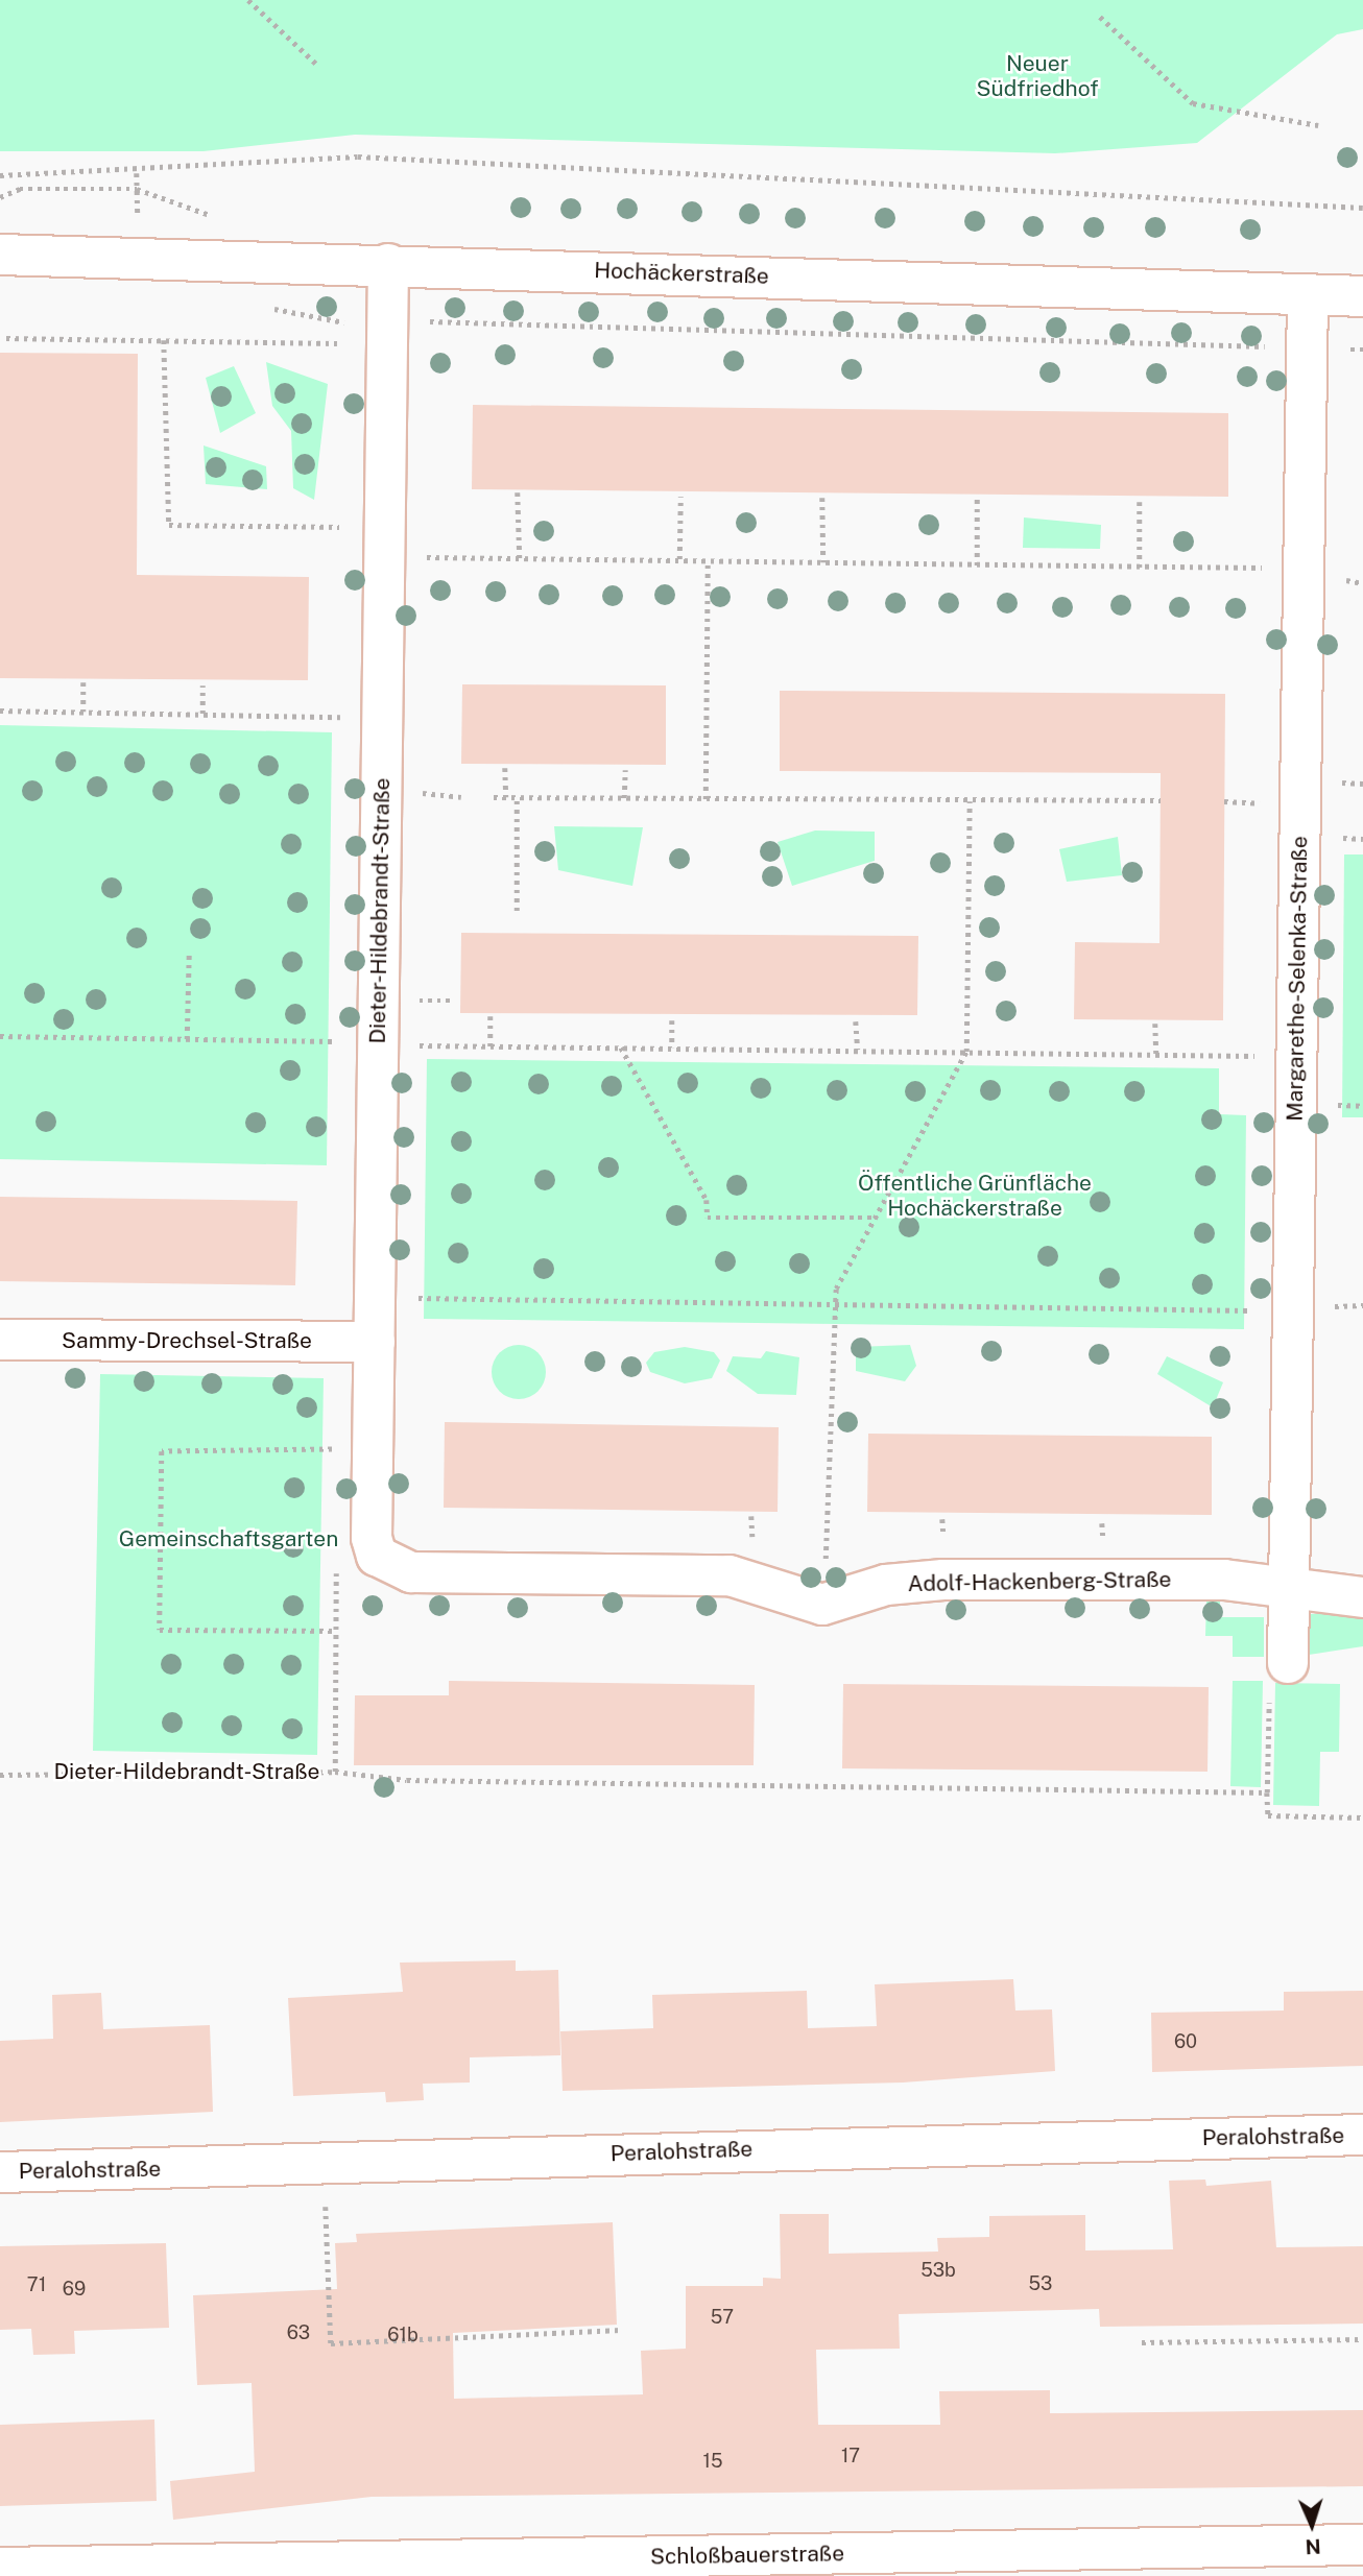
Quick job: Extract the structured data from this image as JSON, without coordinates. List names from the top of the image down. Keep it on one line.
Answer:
{"streets":{"street":["Hochäckerstraße","Dieter-Hildebrandt-Straße","Margarethe-Selenka-Straße","Sammy-Drechsel-Straße","Adolf-Hackenberg-Straße","Peralohstraße","Schloßbauerstraße"]},"crossings":[["Hochäckerstraße","Dieter-Hildebrandt-Straße"],["Hochäckerstraße","Margarethe-Selenka-Straße"],["Dieter-Hildebrandt-Straße","Sammy-Drechsel-Straße"],["Dieter-Hildebrandt-Straße","Adolf-Hackenberg-Straße"],["Margarethe-Selenka-Straße","Adolf-Hackenberg-Straße"]],"parks":["Neuer Südfriedhof","Öffentliche Grünfläche Hochäckerstraße","Gemeinschaftsgarten"],"house_numbers":["60","53b","53","71","69","57","63","61b","17","15"],"north":"bottom"}
